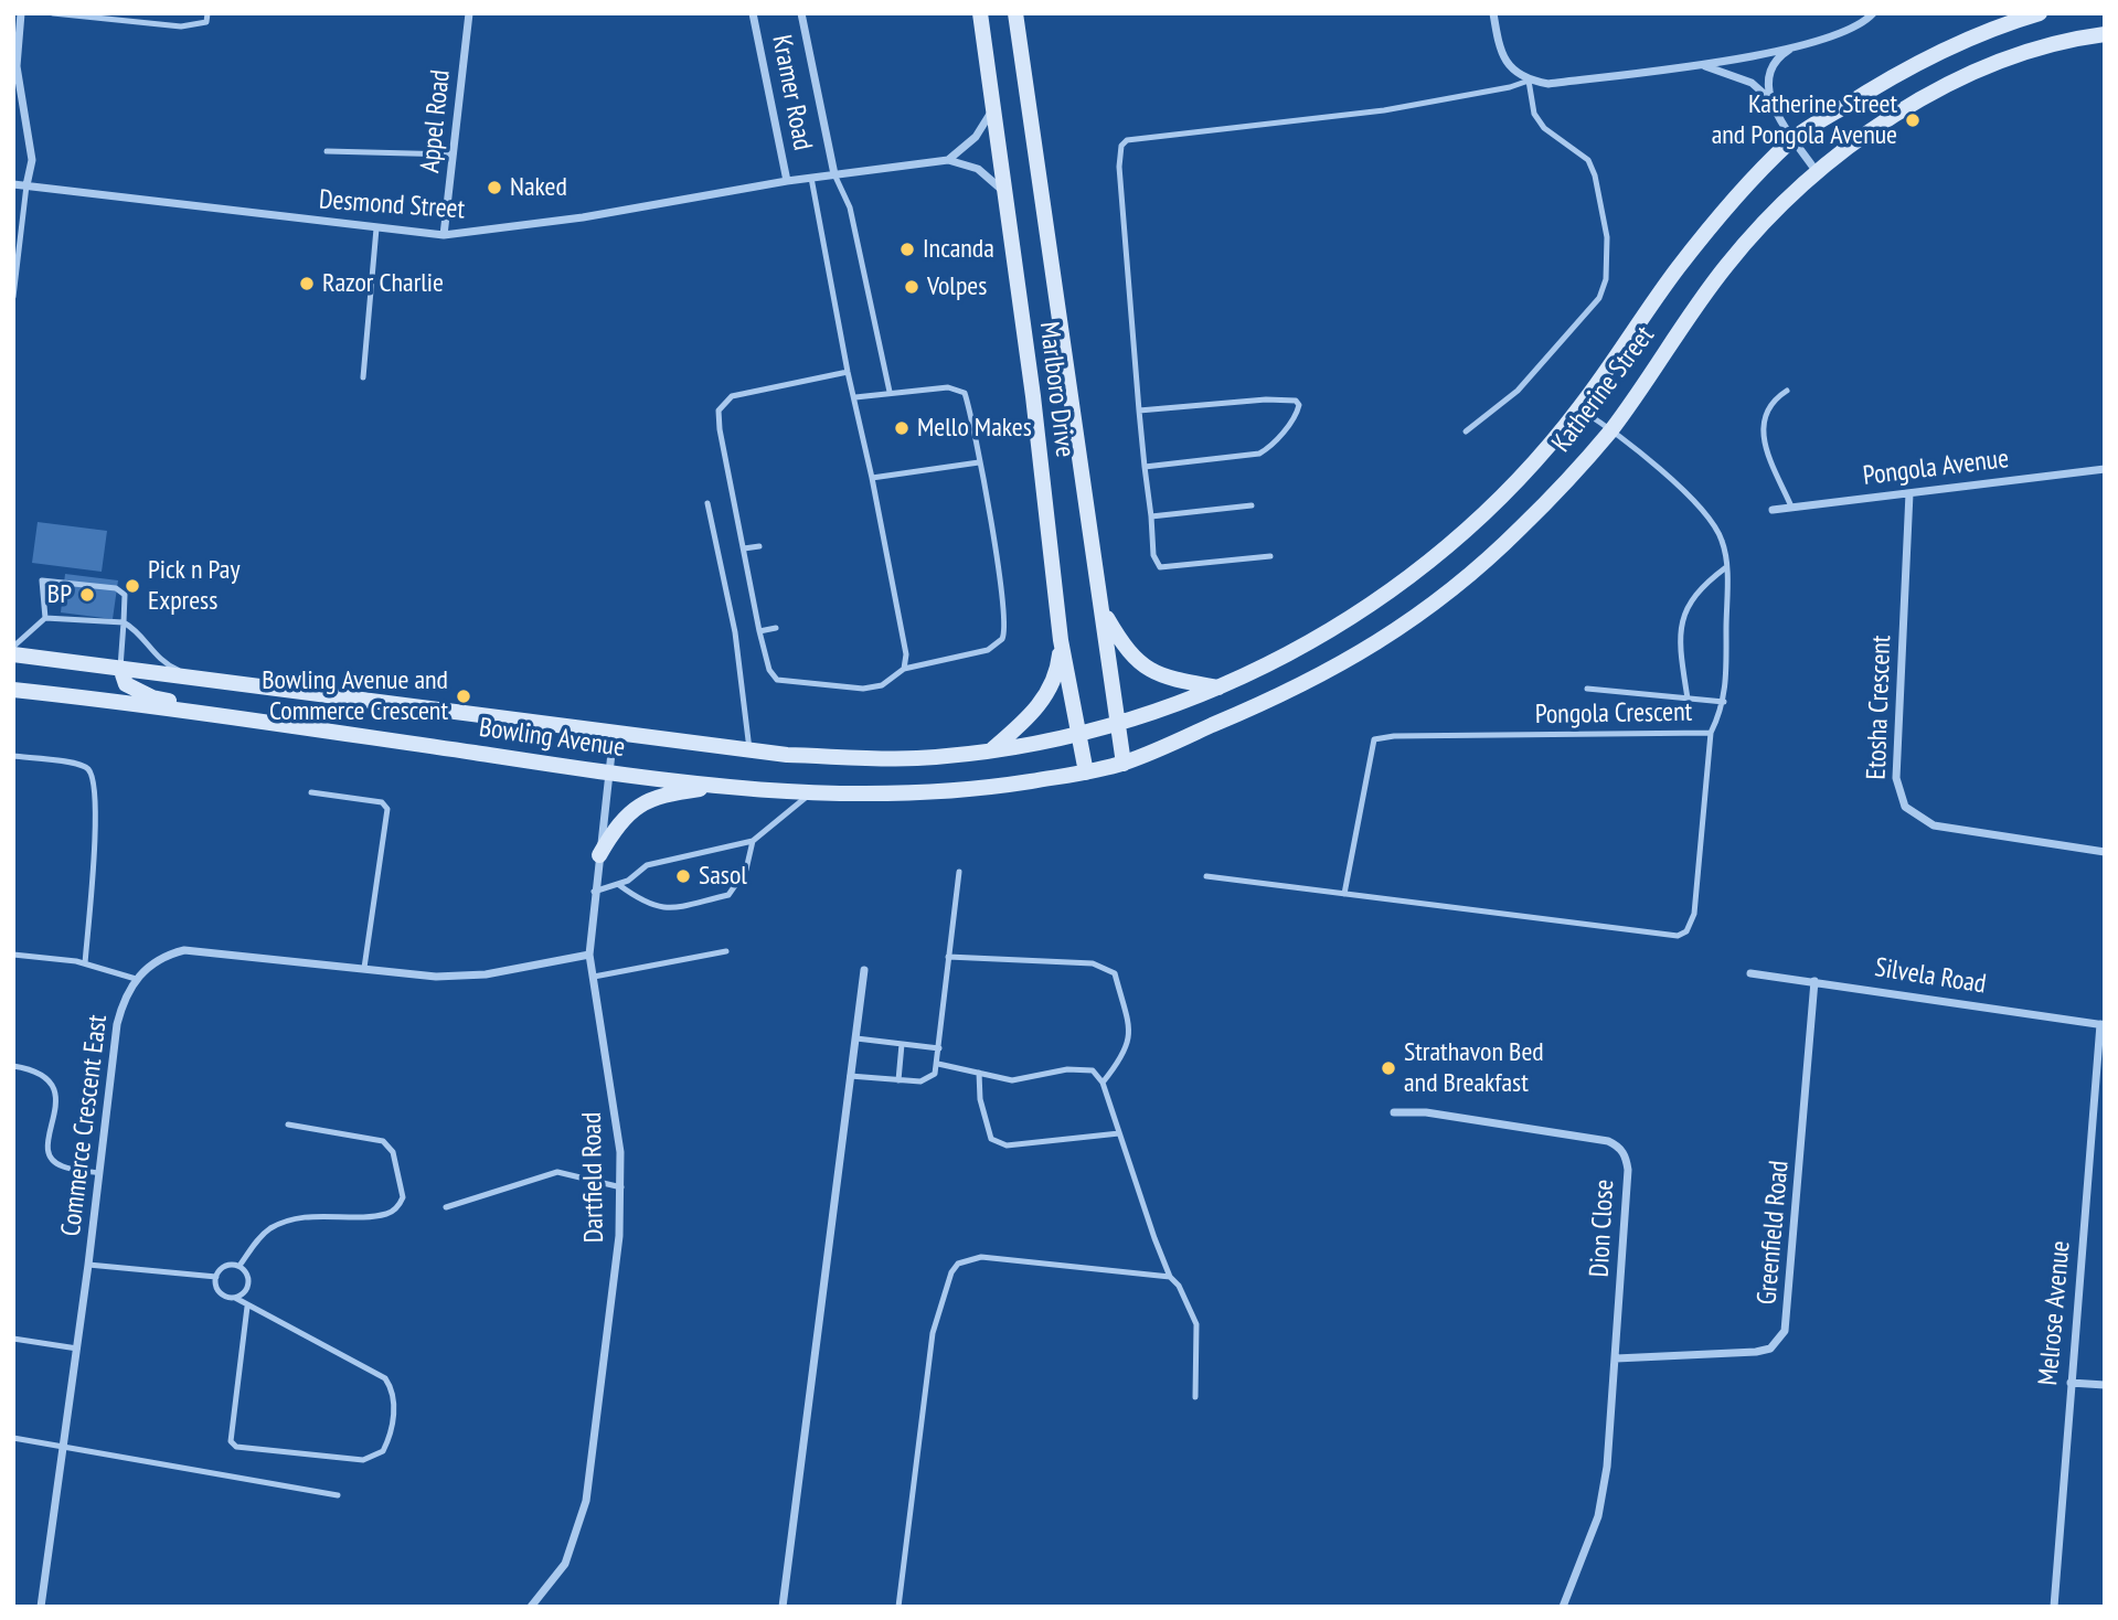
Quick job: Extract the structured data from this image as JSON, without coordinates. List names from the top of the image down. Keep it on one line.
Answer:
{"streets":{"main road":["Marlboro Drive","Katherine Street","Bowling Avenue"],"street":["Kramer Road","Appel Road","Desmond Street","Pongola Avenue","Etosha Crescent","Silvela Road","Commerce Crescent East","Dartfield Road","Dion Close","Greenfield Road","Melrose Avenue"],"lane":["Pongola Crescent"]},"crossings":[["Kramer Road","Desmond Street"],["Appel Road","Desmond Street"],["Desmond Street","Marlboro Drive"],["Marlboro Drive","Katherine Street"],["Marlboro Drive","Bowling Avenue"],["Katherine Street","Pongola Crescent"],["Katherine Street","Bowling Avenue"],["Pongola Avenue","Etosha Crescent"],["Bowling Avenue","Dartfield Road"],["Silvela Road","Greenfield Road"],["Silvela Road","Melrose Avenue"],["Dion Close","Greenfield Road"]],"places":["Katherine Street and Pongola Avenue","Naked","Incanda","Razor Charlie","Volpes","Mello Makes","Pick n Pay Express","BP","Bowling Avenue and Commerce Crescent","Sasol","Strathavon Bed and Breakfast"]}
